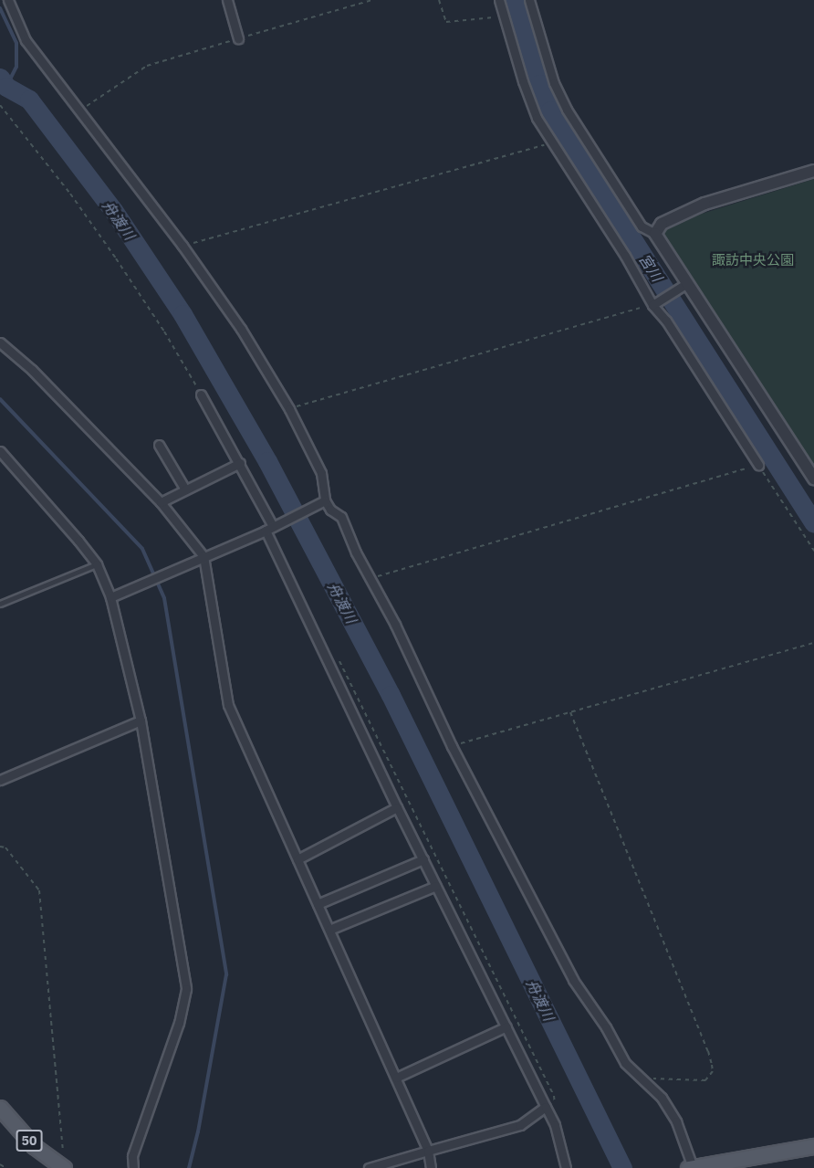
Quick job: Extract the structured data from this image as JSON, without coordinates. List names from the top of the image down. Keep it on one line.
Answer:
{"streets":{"main road":["50"]},"water":["舟渡川","宮川"],"parks":["諏訪中央公園"]}
